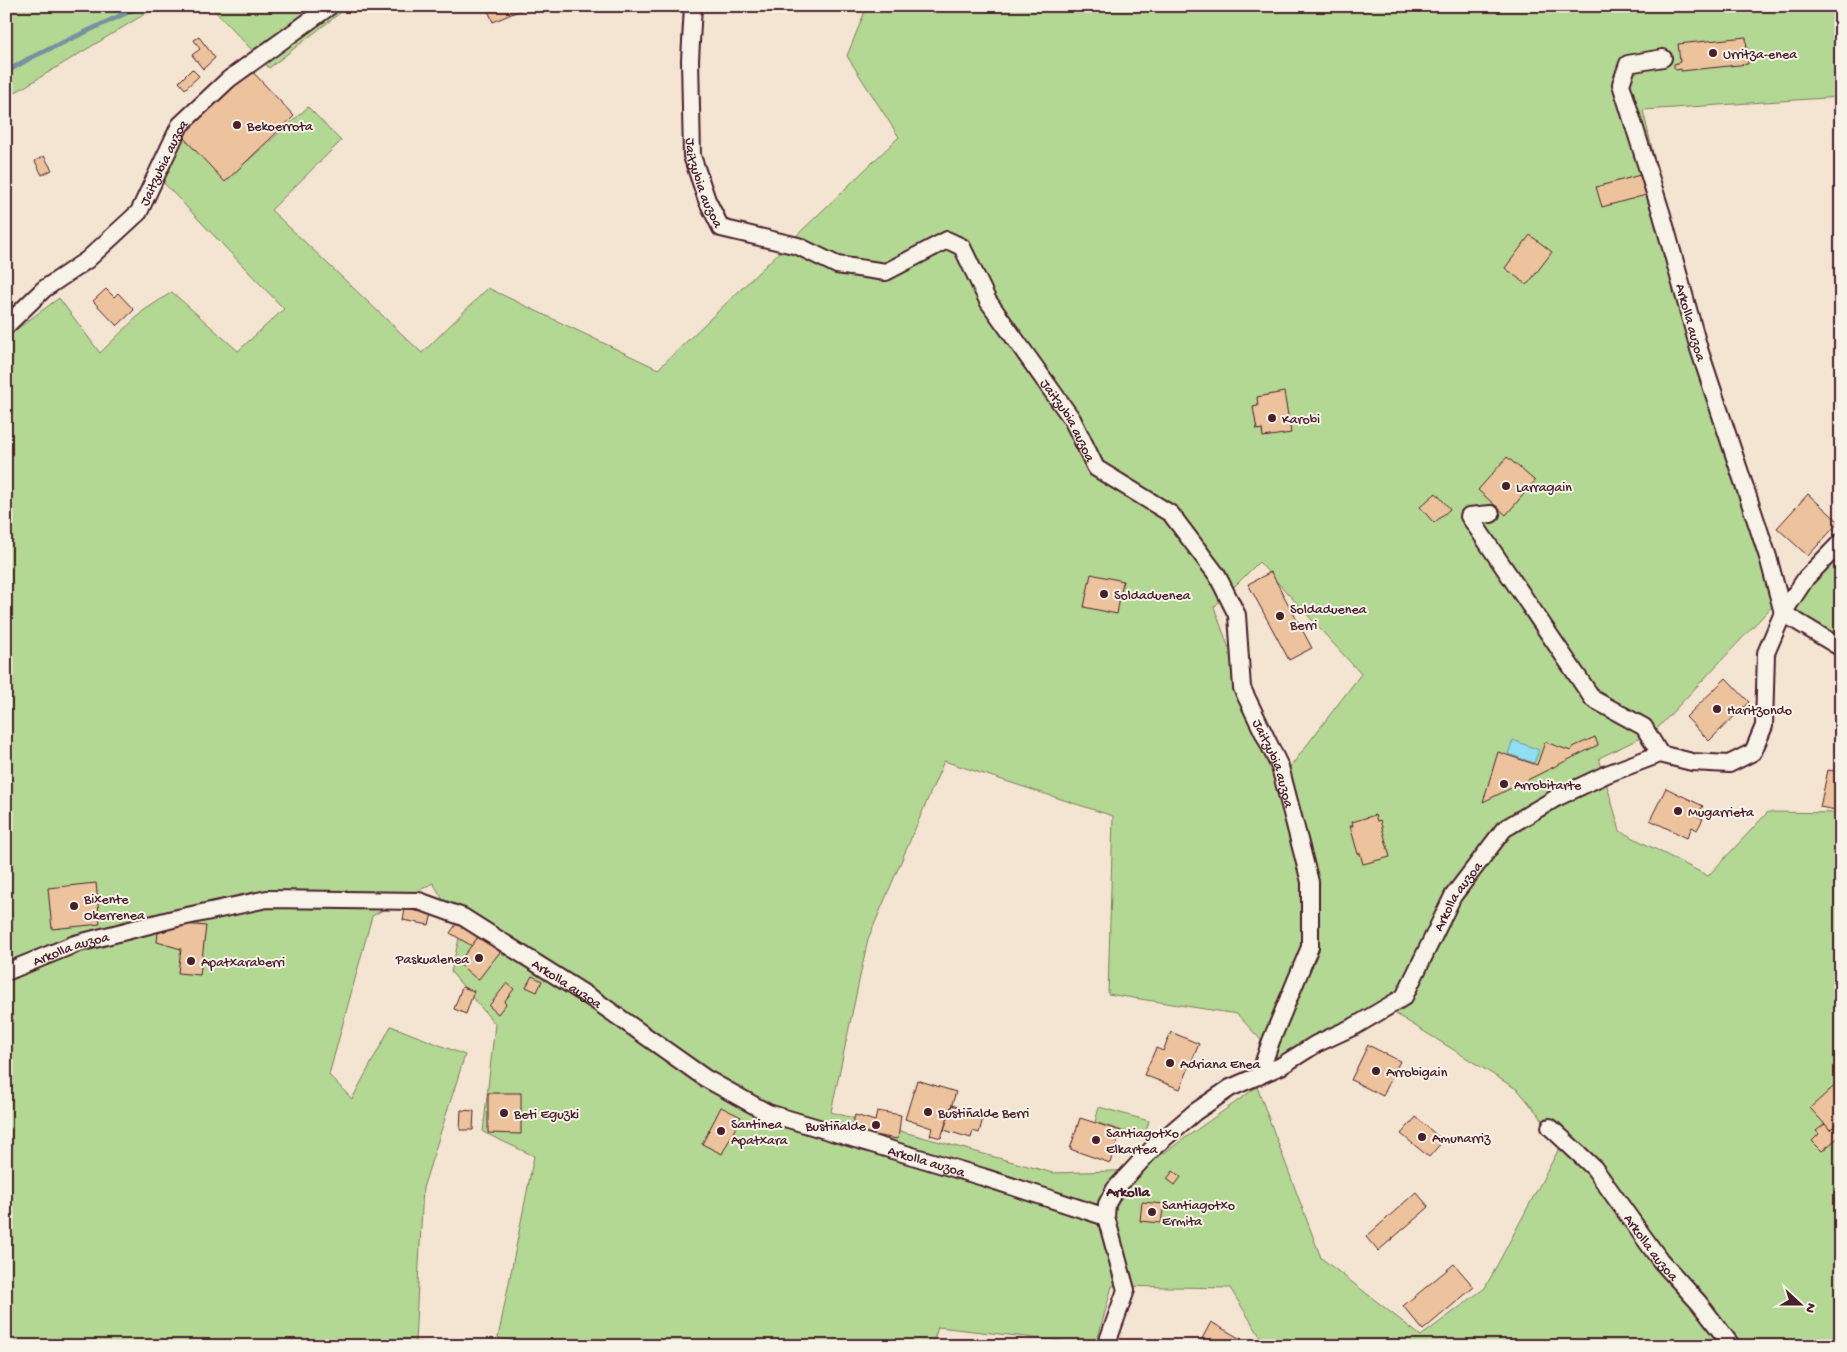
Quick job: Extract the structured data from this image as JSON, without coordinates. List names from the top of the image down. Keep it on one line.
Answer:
{"streets":{"street":["Jaitzubia auzoa","Arkolla auzoa"]},"crossings":[["Jaitzubia auzoa","Arkolla auzoa"]],"districts":["Arkolla"],"places":["Urritza-enea","Bekoerrota","Karobi","Larragain","Soldaduenea","Soldaduenea Berri","Haritzondo","Arrobitarte","Mugarrieta","Bixente Okerrenea","Paskualenea","Apatxaraberri","Adriana Enea","Arrobigain","Bustiñalde Berri","Beti Eguzki","Bustiñalde","Santinea Apatxara","Amunarriz","Santiagotxo Elkartea","Santiagotxo Ermita"],"north":"right"}
